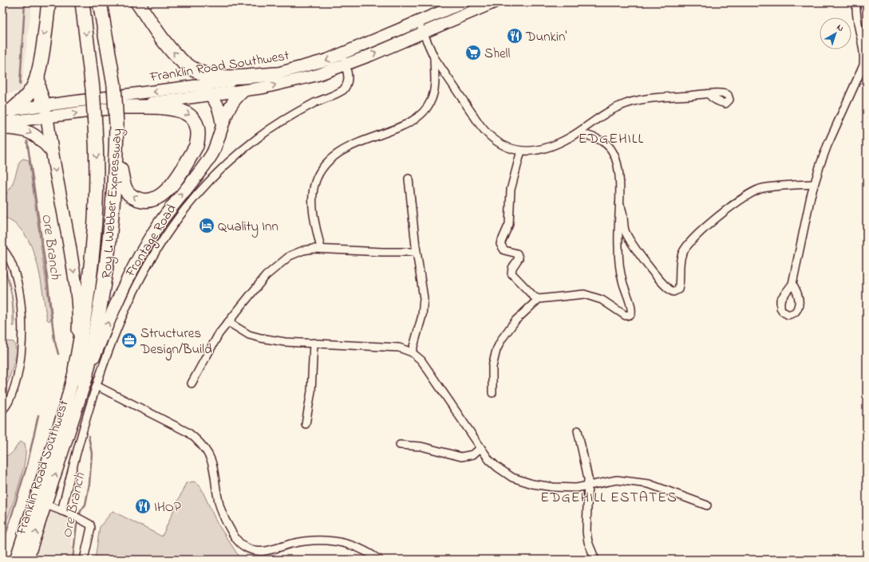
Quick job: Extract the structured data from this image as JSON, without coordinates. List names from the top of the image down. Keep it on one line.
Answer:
{"streets":{"highway":["Franklin Road Southwest","Roy L. Webber Expressway"],"street":["Frontage Road"]},"crossings":[["Franklin Road Southwest","Roy L. Webber Expressway"],["Franklin Road Southwest","Frontage Road"],["Roy L. Webber Expressway","Frontage Road"]],"districts":["EDGEHILL","EDGEHILL ESTATES"],"water":["Ore Branch"],"places":{"restaurant":["Dunkin'","IHOP"],"supermarket":["Shell"],"hotel":["Quality Inn"],"office":["Structures Design/Build"]},"north":"top right"}
